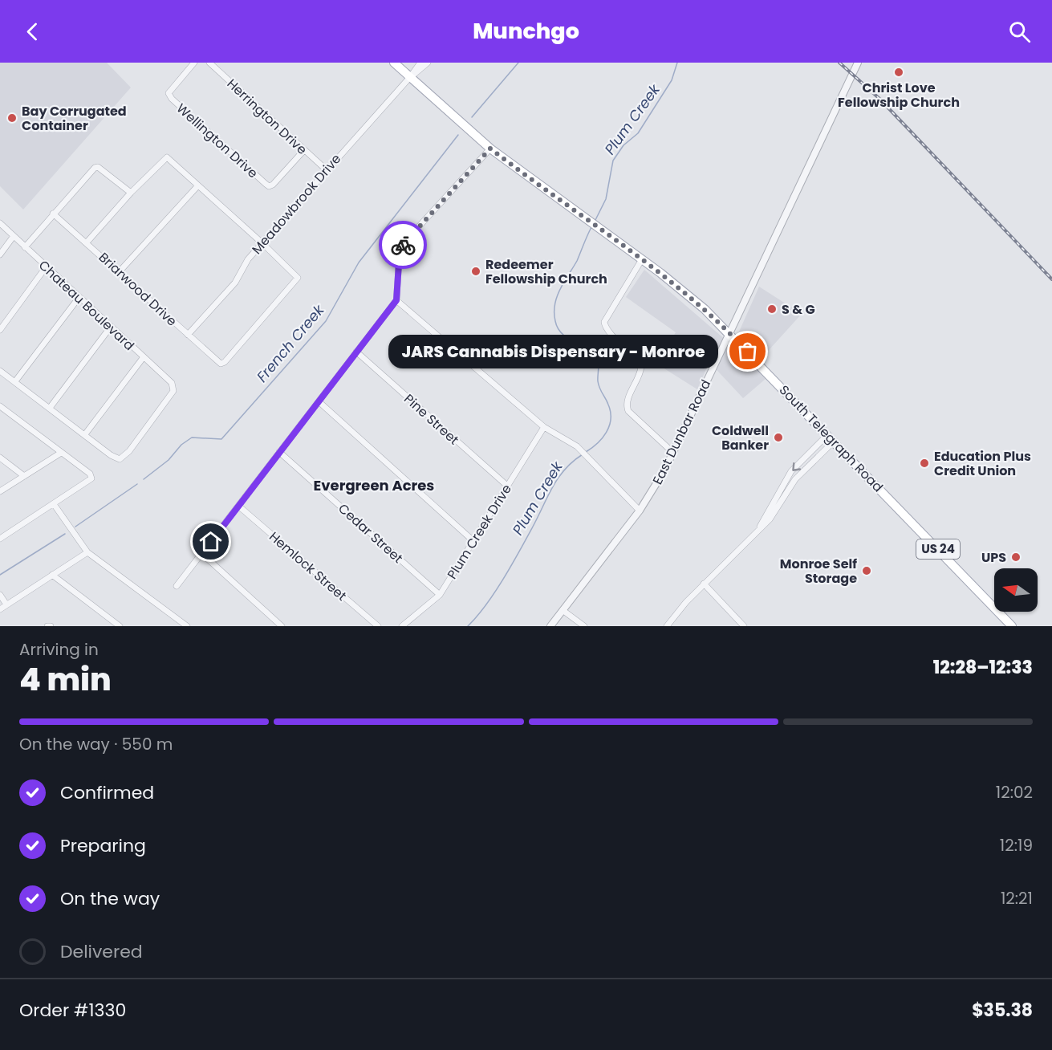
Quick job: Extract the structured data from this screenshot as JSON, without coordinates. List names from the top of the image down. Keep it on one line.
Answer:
{"streets":{"main road":["South Telegraph Road","US 24"],"street":["Herrington Drive","Wellington Drive","Meadowbrook Drive","Briarwood Drive","Chateau Boulevard","Pine Street","East Dunbar Road","Plum Creek Drive","Cedar Street","Hemlock Street"]},"crossings":[["Herrington Drive","Wellington Drive"],["Herrington Drive","Meadowbrook Drive"],["Meadowbrook Drive","Briarwood Drive"],["Meadowbrook Drive","South Telegraph Road"],["Pine Street","Plum Creek Drive"],["East Dunbar Road","South Telegraph Road"],["Plum Creek Drive","Cedar Street"]],"districts":["Evergreen Acres"],"water":["Plum Creek","French Creek"],"places":["Christ Love Fellowship Church","Bay Corrugated Container","Redeemer Fellowship Church","S & G","JARS Cannabis Dispensary - Monroe","Coldwell Banker","Education Plus Credit Union","UPS","Monroe Self Storage"],"north":"left","page":{"header":"Munchgo","bubble":"JARS Cannabis Dispensary - Monroe","heading":["4 min","Arriving in","12:28–12:33"],"panel":["Order #1330","$35.38"],"bar":"On the way · 550 m","list":[["Confirmed","12:02"],["Preparing","12:19"],["On the way","12:21"],"Delivered"]}}
